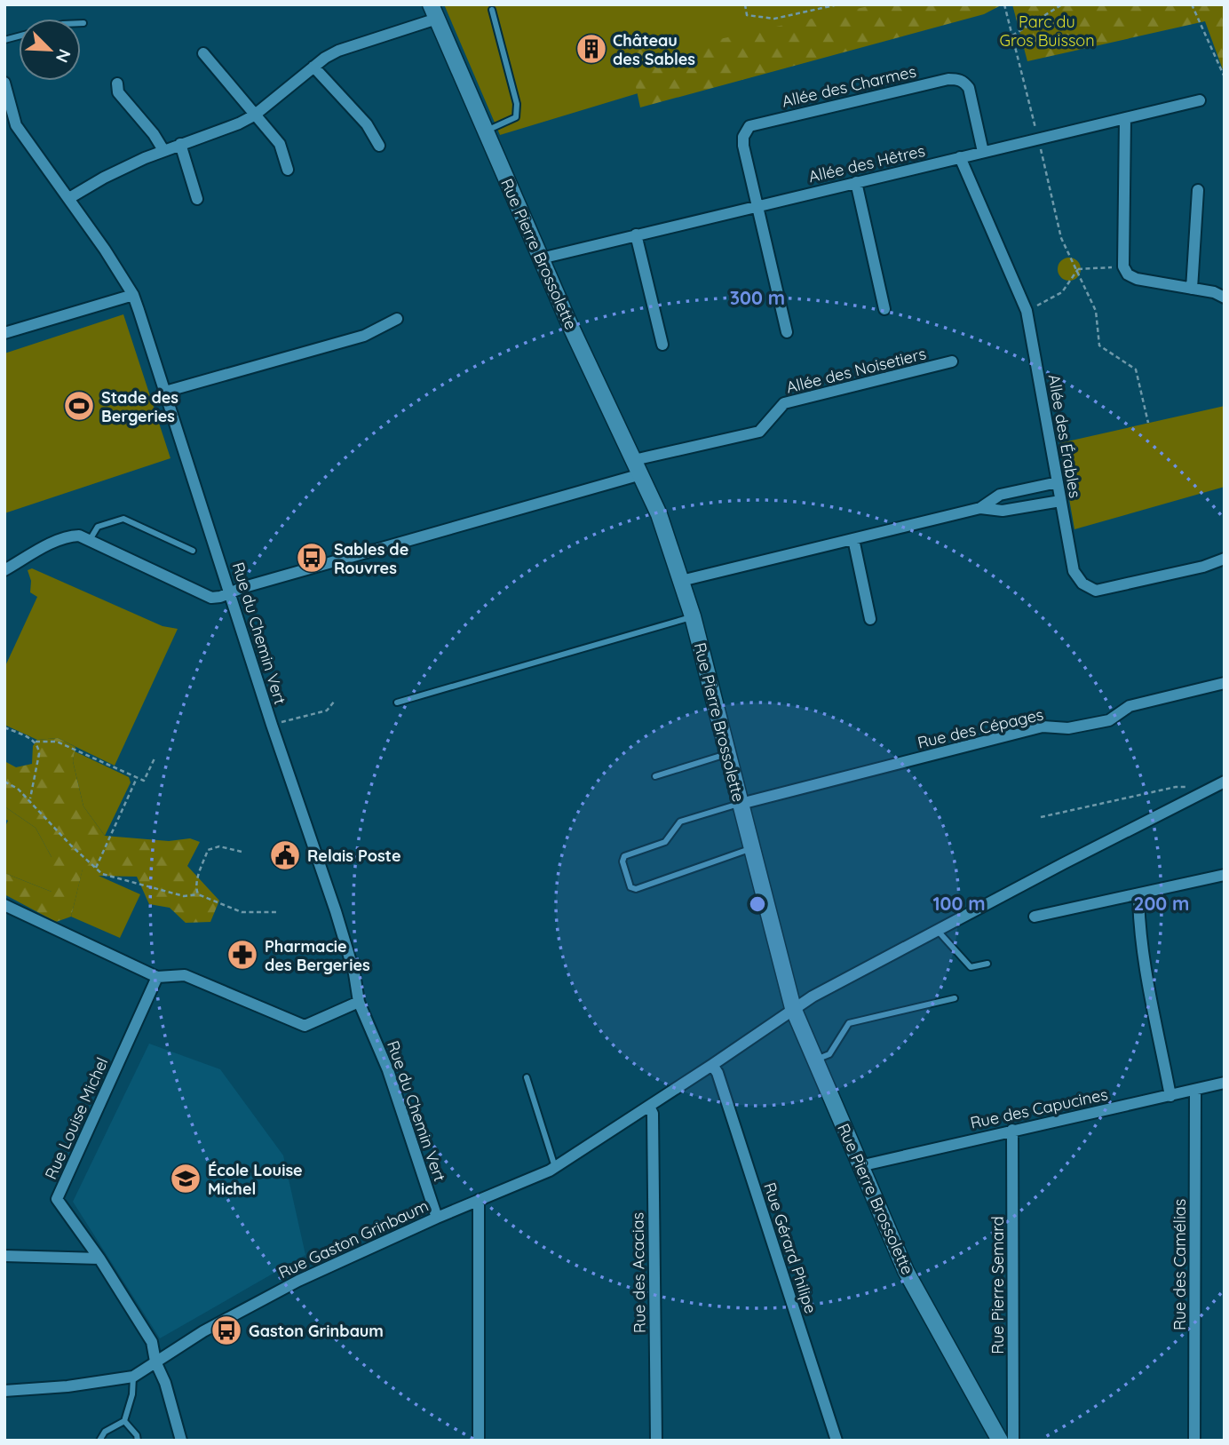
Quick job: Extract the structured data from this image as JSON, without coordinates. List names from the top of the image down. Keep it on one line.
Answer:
{"streets":{"street":["Allée des Charmes","Allée des Hêtres","Rue Pierre Brossolette","Allée des Noisetiers","Allée des Érables","Rue du Chemin Vert","Rue des Cépages","Rue des Capucines","Rue Louise Michel","Rue Gaston Grinbaum","Rue Gérard Philipe","Rue des Camélias","Rue des Acacias","Rue Pierre Semard"]},"crossings":[["Allée des Charmes","Allée des Hêtres"],["Allée des Hêtres","Rue Pierre Brossolette"],["Allée des Hêtres","Allée des Érables"],["Rue Pierre Brossolette","Allée des Noisetiers"],["Rue Pierre Brossolette","Rue des Cépages"],["Rue Pierre Brossolette","Rue des Capucines"],["Rue Pierre Brossolette","Rue Gaston Grinbaum"],["Allée des Noisetiers","Rue du Chemin Vert"],["Rue du Chemin Vert","Rue Gaston Grinbaum"],["Rue des Capucines","Rue des Camélias"],["Rue des Capucines","Rue Pierre Semard"],["Rue Louise Michel","Rue Gaston Grinbaum"],["Rue Gaston Grinbaum","Rue Gérard Philipe"],["Rue Gaston Grinbaum","Rue des Acacias"]],"parks":["Parc du Gros Buisson"],"places":{"building":["Château des Sables"],"sports":["Stade des Bergeries"],"bus stop":["Sables de Rouvres","Gaston Grinbaum"],"public building":["Relais Poste"],"pharmacy":["Pharmacie des Bergeries"],"school or university":["École Louise Michel"]},"north":"bottom right","rings":["300 m","100 m","200 m"]}
